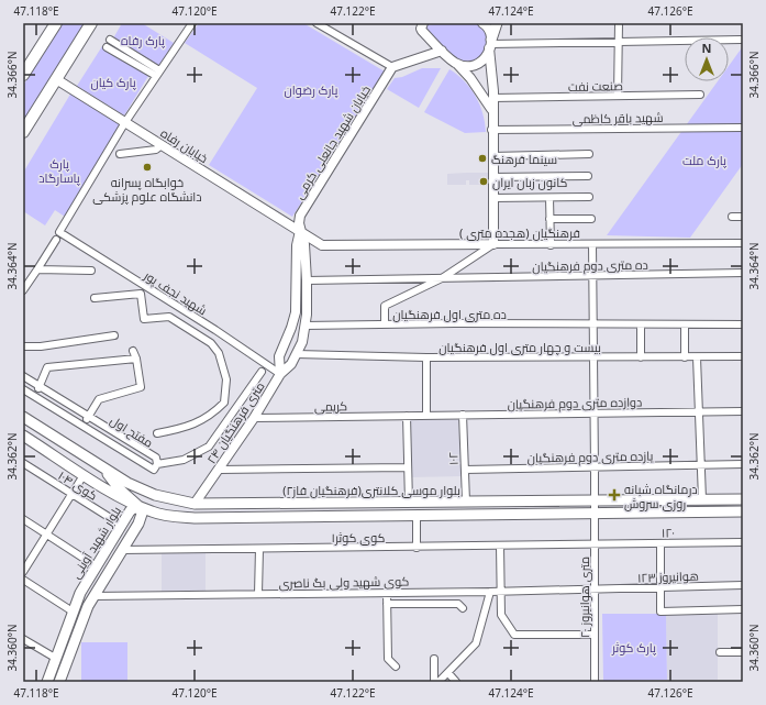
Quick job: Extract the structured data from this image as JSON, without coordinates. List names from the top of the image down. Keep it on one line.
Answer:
{"streets":{"main road":["بلوار موسی کلانتری(فرهنگیان فاز۲)","بلوار شهید آوینی"],"street":["صنعت نفت","شهید باقر کاظمی","خیابان شهید جانعلی کرمی","خیابان رفاه","فرهنگیان (هجده متری )","ده متری دوم فرهنگیان","شهید نجف پور","ده متری اول فرهنگیان","بیست و چهار متری اول فرهنگیان","دوازده متری دوم فرهنگیان","کریمی","۲۴ متری فرهنگیان","مفتح اول","یازده متری دوم فرهنگیان","۱۰۲","کوی ۱۰۴","۱۲۰","کوی کوثر۱","۱۲۳ هوانیروز","کوی شهید ولی بگ ناصری","۲۰ متری هوانیروز"]},"crossings":[["خیابان شهید جانعلی کرمی","خیابان رفاه"],["خیابان شهید جانعلی کرمی","۲۴ متری فرهنگیان"],["خیابان رفاه","شهید نجف پور"],["خیابان رفاه","۲۴ متری فرهنگیان"],["فرهنگیان (هجده متری )","۲۰ متری هوانیروز"],["ده متری دوم فرهنگیان","۲۴ متری فرهنگیان"],["ده متری دوم فرهنگیان","۲۰ متری هوانیروز"],["شهید نجف پور","۲۴ متری فرهنگیان"],["ده متری اول فرهنگیان","۲۴ متری فرهنگیان"],["ده متری اول فرهنگیان","۲۰ متری هوانیروز"],["بیست و چهار متری اول فرهنگیان","۲۴ متری فرهنگیان"],["بیست و چهار متری اول فرهنگیان","۲۰ متری هوانیروز"],["دوازده متری دوم فرهنگیان","کریمی"],["دوازده متری دوم فرهنگیان","۱۰۲"],["دوازده متری دوم فرهنگیان","۲۰ متری هوانیروز"],["کریمی","۲۴ متری فرهنگیان"],["۲۴ متری فرهنگیان","بلوار موسی کلانتری(فرهنگیان فاز۲)"],["یازده متری دوم فرهنگیان","۱۰۲"],["یازده متری دوم فرهنگیان","۲۰ متری هوانیروز"],["۱۰۲","بلوار موسی کلانتری(فرهنگیان فاز۲)"],["کوی ۱۰۴","بلوار شهید آوینی"],["بلوار موسی کلانتری(فرهنگیان فاز۲)","بلوار شهید آوینی"],["بلوار موسی کلانتری(فرهنگیان فاز۲)","۲۰ متری هوانیروز"],["۱۲۰","کوی کوثر۱"],["۱۲۰","۲۰ متری هوانیروز"],["کوی کوثر۱","بلوار شهید آوینی"],["کوی کوثر۱","۲۰ متری هوانیروز"],["بلوار شهید آوینی","کوی شهید ولی بگ ناصری"],["۱۲۳ هوانیروز","کوی شهید ولی بگ ناصری"],["۱۲۳ هوانیروز","۲۰ متری هوانیروز"],["کوی شهید ولی بگ ناصری","۲۰ متری هوانیروز"]],"parks":["پارک رفاه","پارک کیان","پارک رضوان","پارک ملت","پارک پاسارگاد","پارک کوثر"],"places":{"other":["سینما فرهنگ","خوابگاه پسرانه دانشگاه علوم پزشکی","کانون زبان ایران"],"health":["درمانگاه شبانه روزی سروش"]},"north":"top","coordinates":["47.118°E","47.120°E","47.122°E","47.124°E","47.126°E","34.366°N","34.364°N","34.362°N","34.360°N"]}
